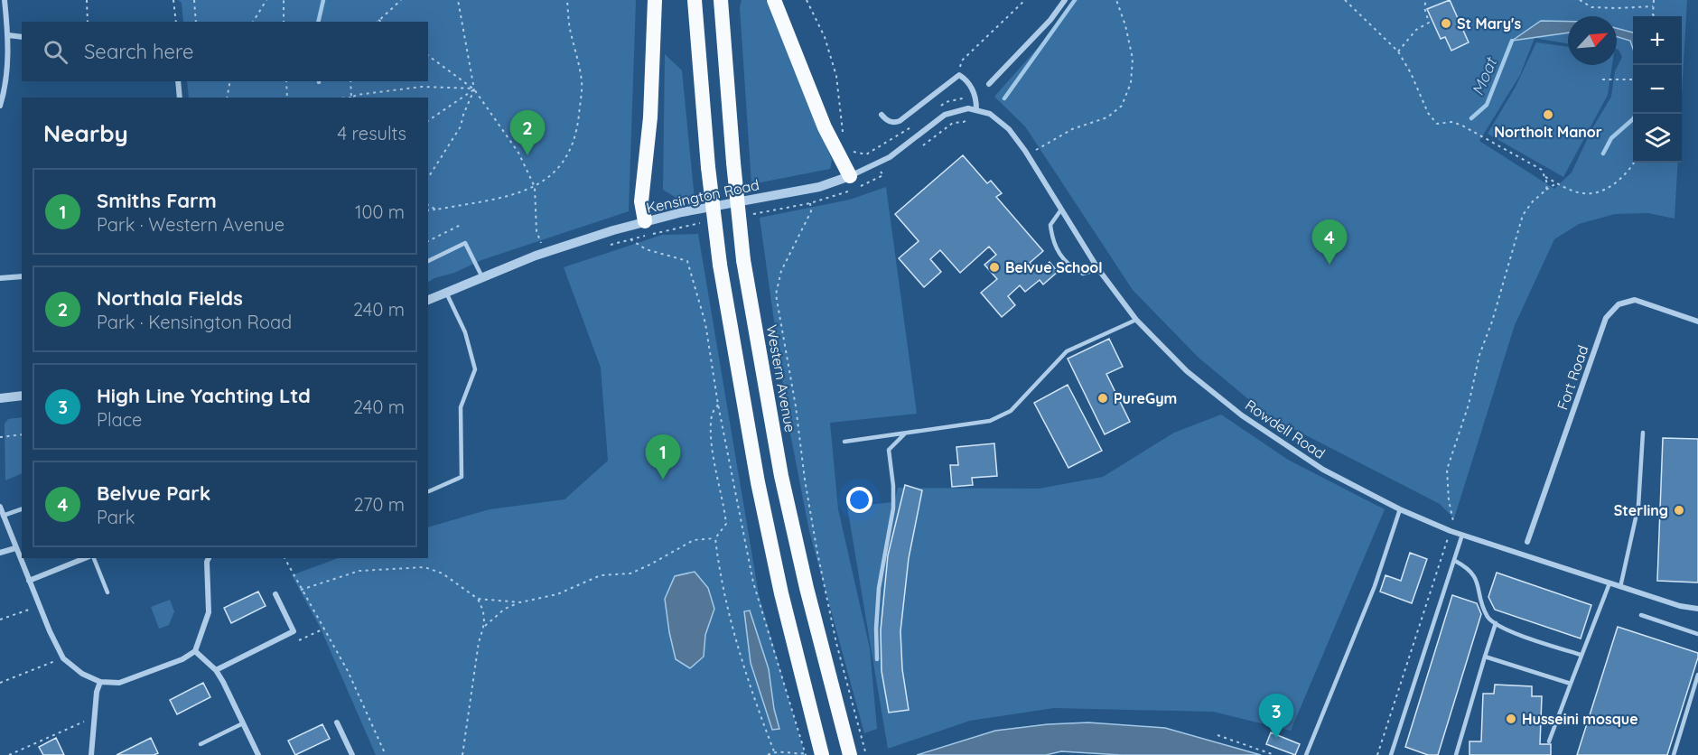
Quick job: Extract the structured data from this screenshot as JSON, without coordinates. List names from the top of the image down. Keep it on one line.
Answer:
{"streets":{"highway":["Western Avenue"],"street":["Kensington Road","Fort Road","Rowdell Road"]},"crossings":[["Kensington Road","Rowdell Road"]],"water":["Moat"],"places":["St Mary's","Northolt Manor","Belvue School","PureGym","Sterling","Husseini mosque"],"north":"top right","page":{"map_buttons":["+","−"],"search":"Search here","heading":["Nearby","4 results"],"pins":["2","4","1","3"],"list":[{"mark":"1","name":"Smiths Farm","note":"Park · Western Avenue","value":"100 m"},{"mark":"2","name":"Northala Fields","note":"Park · Kensington Road","value":"240 m"},{"mark":"3","name":"High Line Yachting Ltd","note":"Place","value":"240 m"},{"mark":"4","name":"Belvue Park","note":"Park","value":"270 m"}]}}
